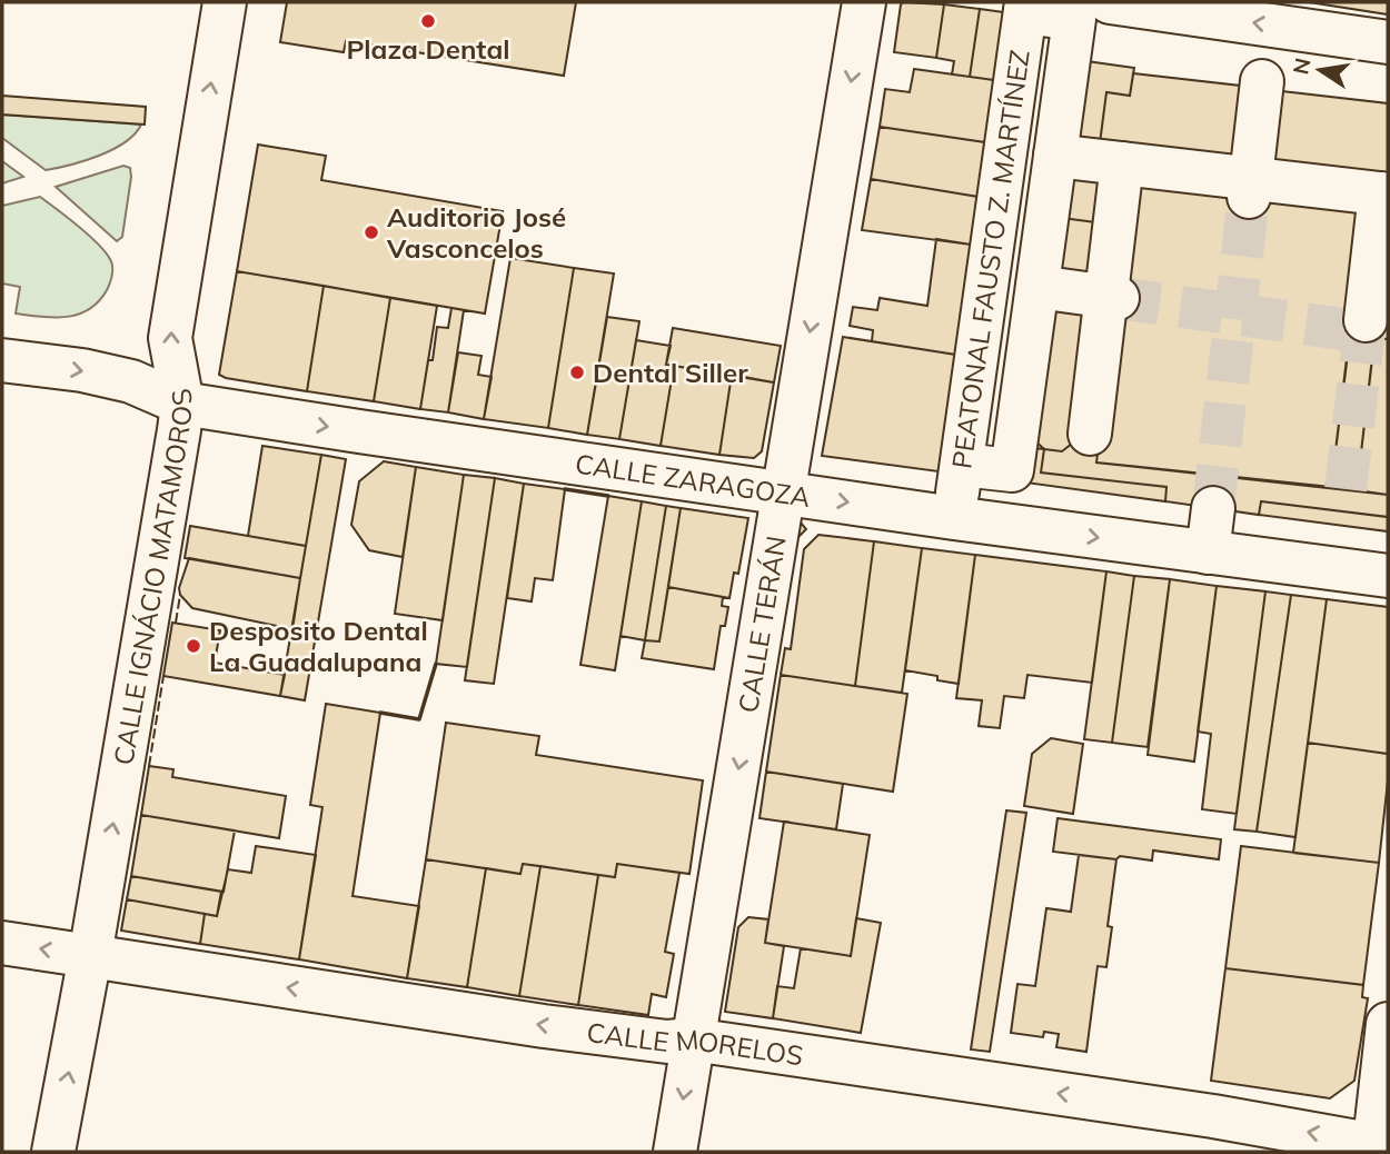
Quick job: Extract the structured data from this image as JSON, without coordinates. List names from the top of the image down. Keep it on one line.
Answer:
{"streets":{"street":["PEATONAL FAUSTO Z. MARTÍNEZ","CALLE ZARAGOZA","CALLE IGNÁCIO MATAMOROS","CALLE TERÁN","CALLE MORELOS"]},"crossings":[["PEATONAL FAUSTO Z. MARTÍNEZ","CALLE ZARAGOZA"],["CALLE ZARAGOZA","CALLE IGNÁCIO MATAMOROS"],["CALLE ZARAGOZA","CALLE TERÁN"],["CALLE IGNÁCIO MATAMOROS","CALLE MORELOS"],["CALLE TERÁN","CALLE MORELOS"]],"one_way":["CALLE ZARAGOZA","CALLE IGNÁCIO MATAMOROS","CALLE MORELOS"],"places":["Plaza Dental","Auditorio José Vasconcelos","Dental Siller","Desposito Dental La Guadalupana"],"north":"left"}
